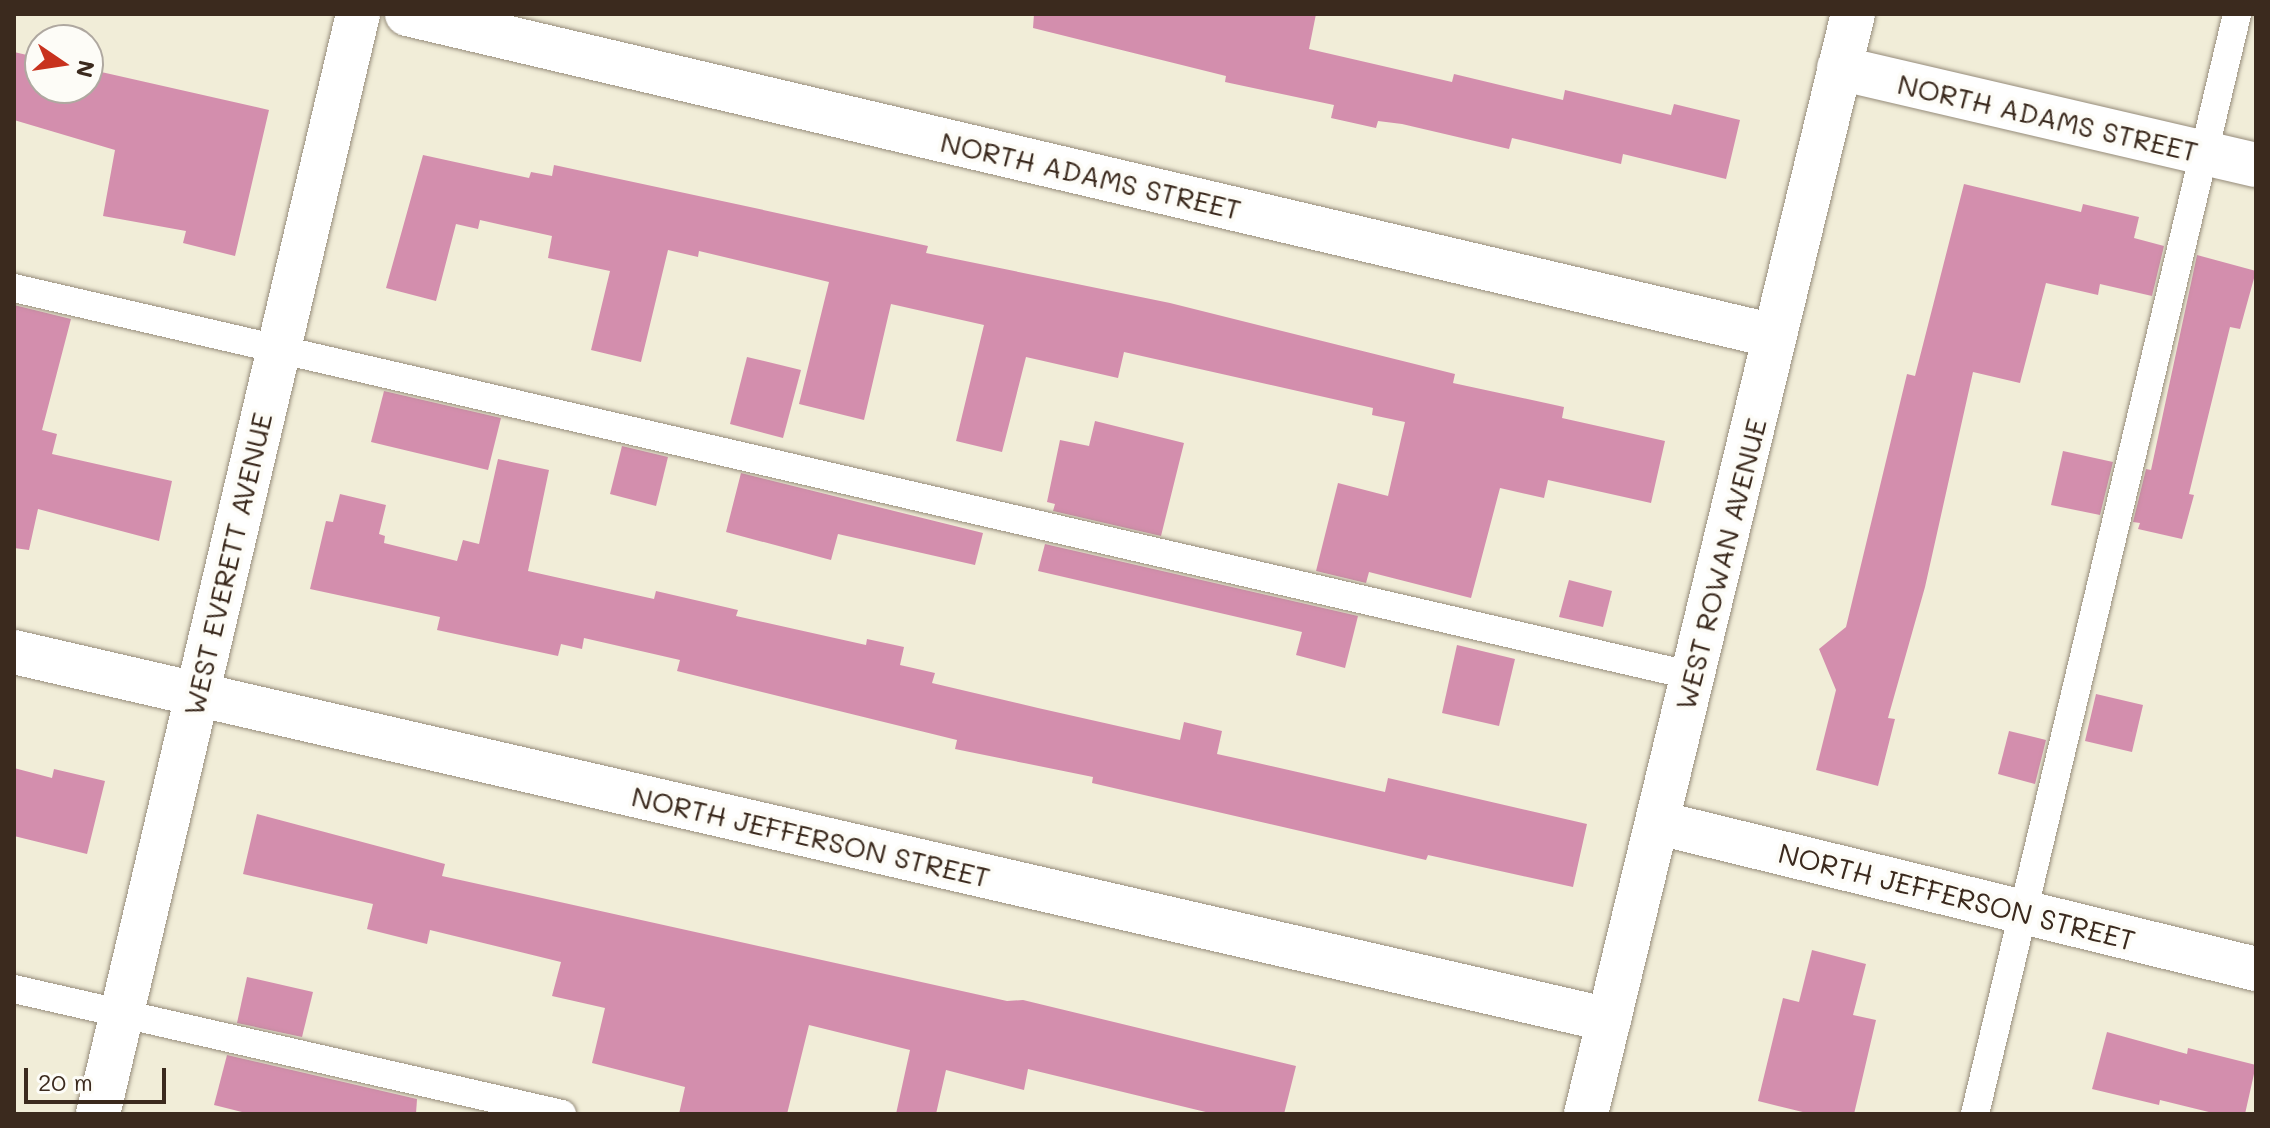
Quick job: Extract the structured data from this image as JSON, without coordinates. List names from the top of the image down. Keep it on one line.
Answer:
{"streets":{"street":["NORTH ADAMS STREET","WEST EVERETT AVENUE","WEST ROWAN AVENUE","NORTH JEFFERSON STREET"]},"crossings":[["NORTH ADAMS STREET","WEST ROWAN AVENUE"],["WEST EVERETT AVENUE","NORTH JEFFERSON STREET"],["WEST ROWAN AVENUE","NORTH JEFFERSON STREET"]],"scale_bar":"20 m","north":"right"}
